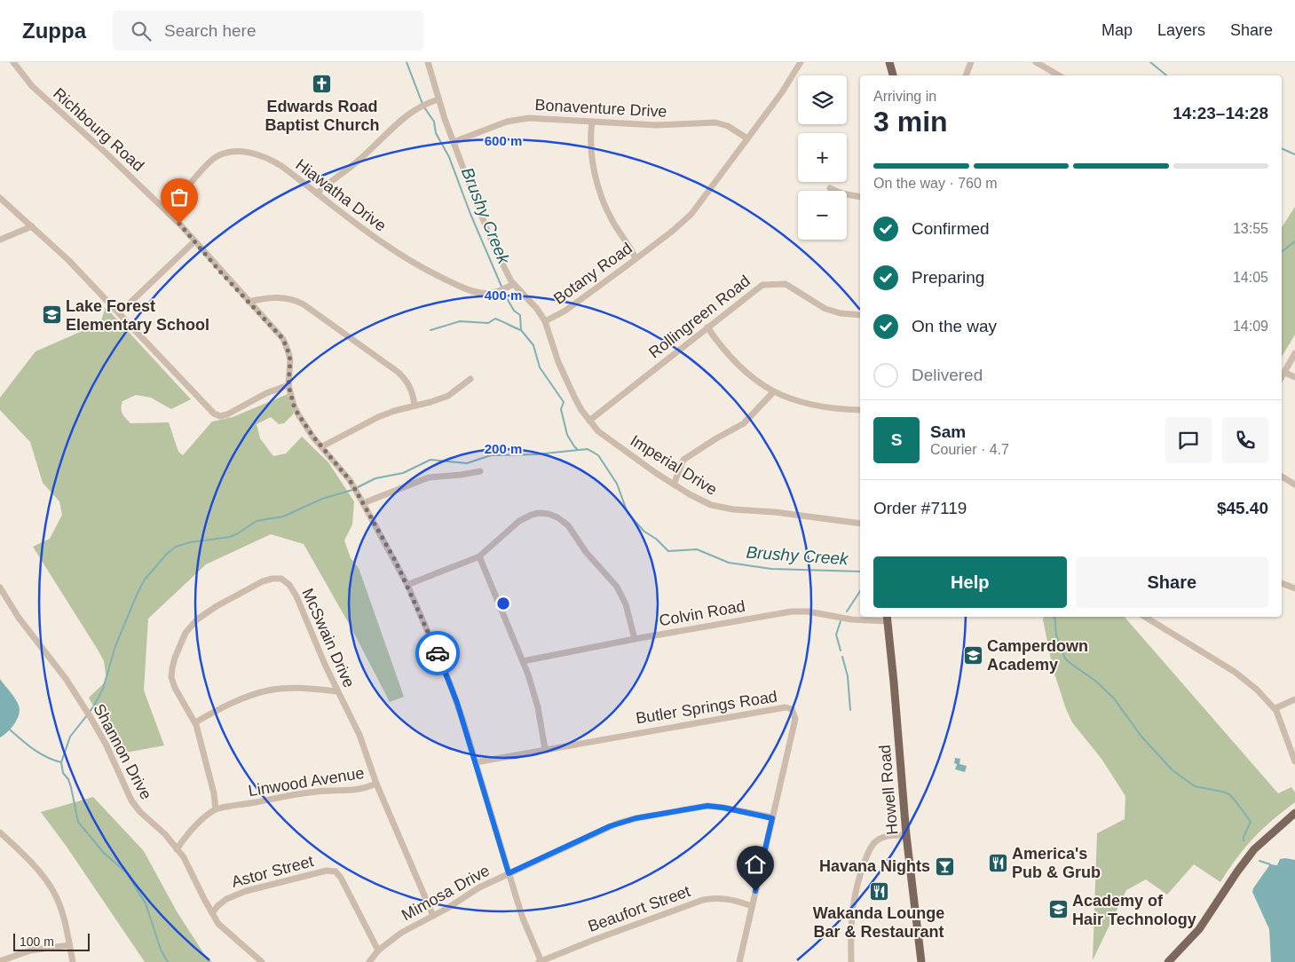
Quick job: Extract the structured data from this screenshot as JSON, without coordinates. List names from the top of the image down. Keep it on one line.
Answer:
{"streets":{"main road":["Howell Road"],"street":["Bonaventure Drive","Richbourg Road","Hiawatha Drive","Botany Road","Rollingreen Road","Imperial Drive","Colvin Road","McSwain Drive","Butler Springs Road","Shannon Drive","Linwood Avenue","Astor Street","Mimosa Drive","Beaufort Street"]},"crossings":[["Bonaventure Drive","Botany Road"],["Richbourg Road","Hiawatha Drive"],["Richbourg Road","Butler Springs Road"],["Richbourg Road","Mimosa Drive"],["Richbourg Road","Beaufort Street"],["Hiawatha Drive","Botany Road"],["Botany Road","Imperial Drive"],["Rollingreen Road","Imperial Drive"],["Colvin Road","Howell Road"],["McSwain Drive","Linwood Avenue"],["McSwain Drive","Mimosa Drive"],["Butler Springs Road","Mimosa Drive"],["Butler Springs Road","Beaufort Street"],["Shannon Drive","Linwood Avenue"],["Shannon Drive","Astor Street"],["Astor Street","Mimosa Drive"]],"water":["Brushy Creek"],"places":{"church":["Edwards Road Baptist Church"],"school or university":["Lake Forest Elementary School","Camperdown Academy","Academy of Hair Technology"],"restaurant":["America's Pub & Grub","Wakanda Lounge Bar & Restaurant"],"bar":["Havana Nights"]},"scale_bar":"100 m","page":{"header":"Zuppa","search":"Search here","nav":["Map","Layers","Share"],"map_buttons":["+","−"],"heading":["3 min","Arriving in","14:23–14:28"],"panel":["Sam","Courier · 4.7","Order #7119","$45.40"],"bar":"On the way · 760 m","list":[["Confirmed","13:55"],["Preparing","14:05"],["On the way","14:09"],"Delivered"],"round":"S","buttons":["Help","Share"],"scale":"100 m"},"rings":["600 m","400 m","200 m"]}
